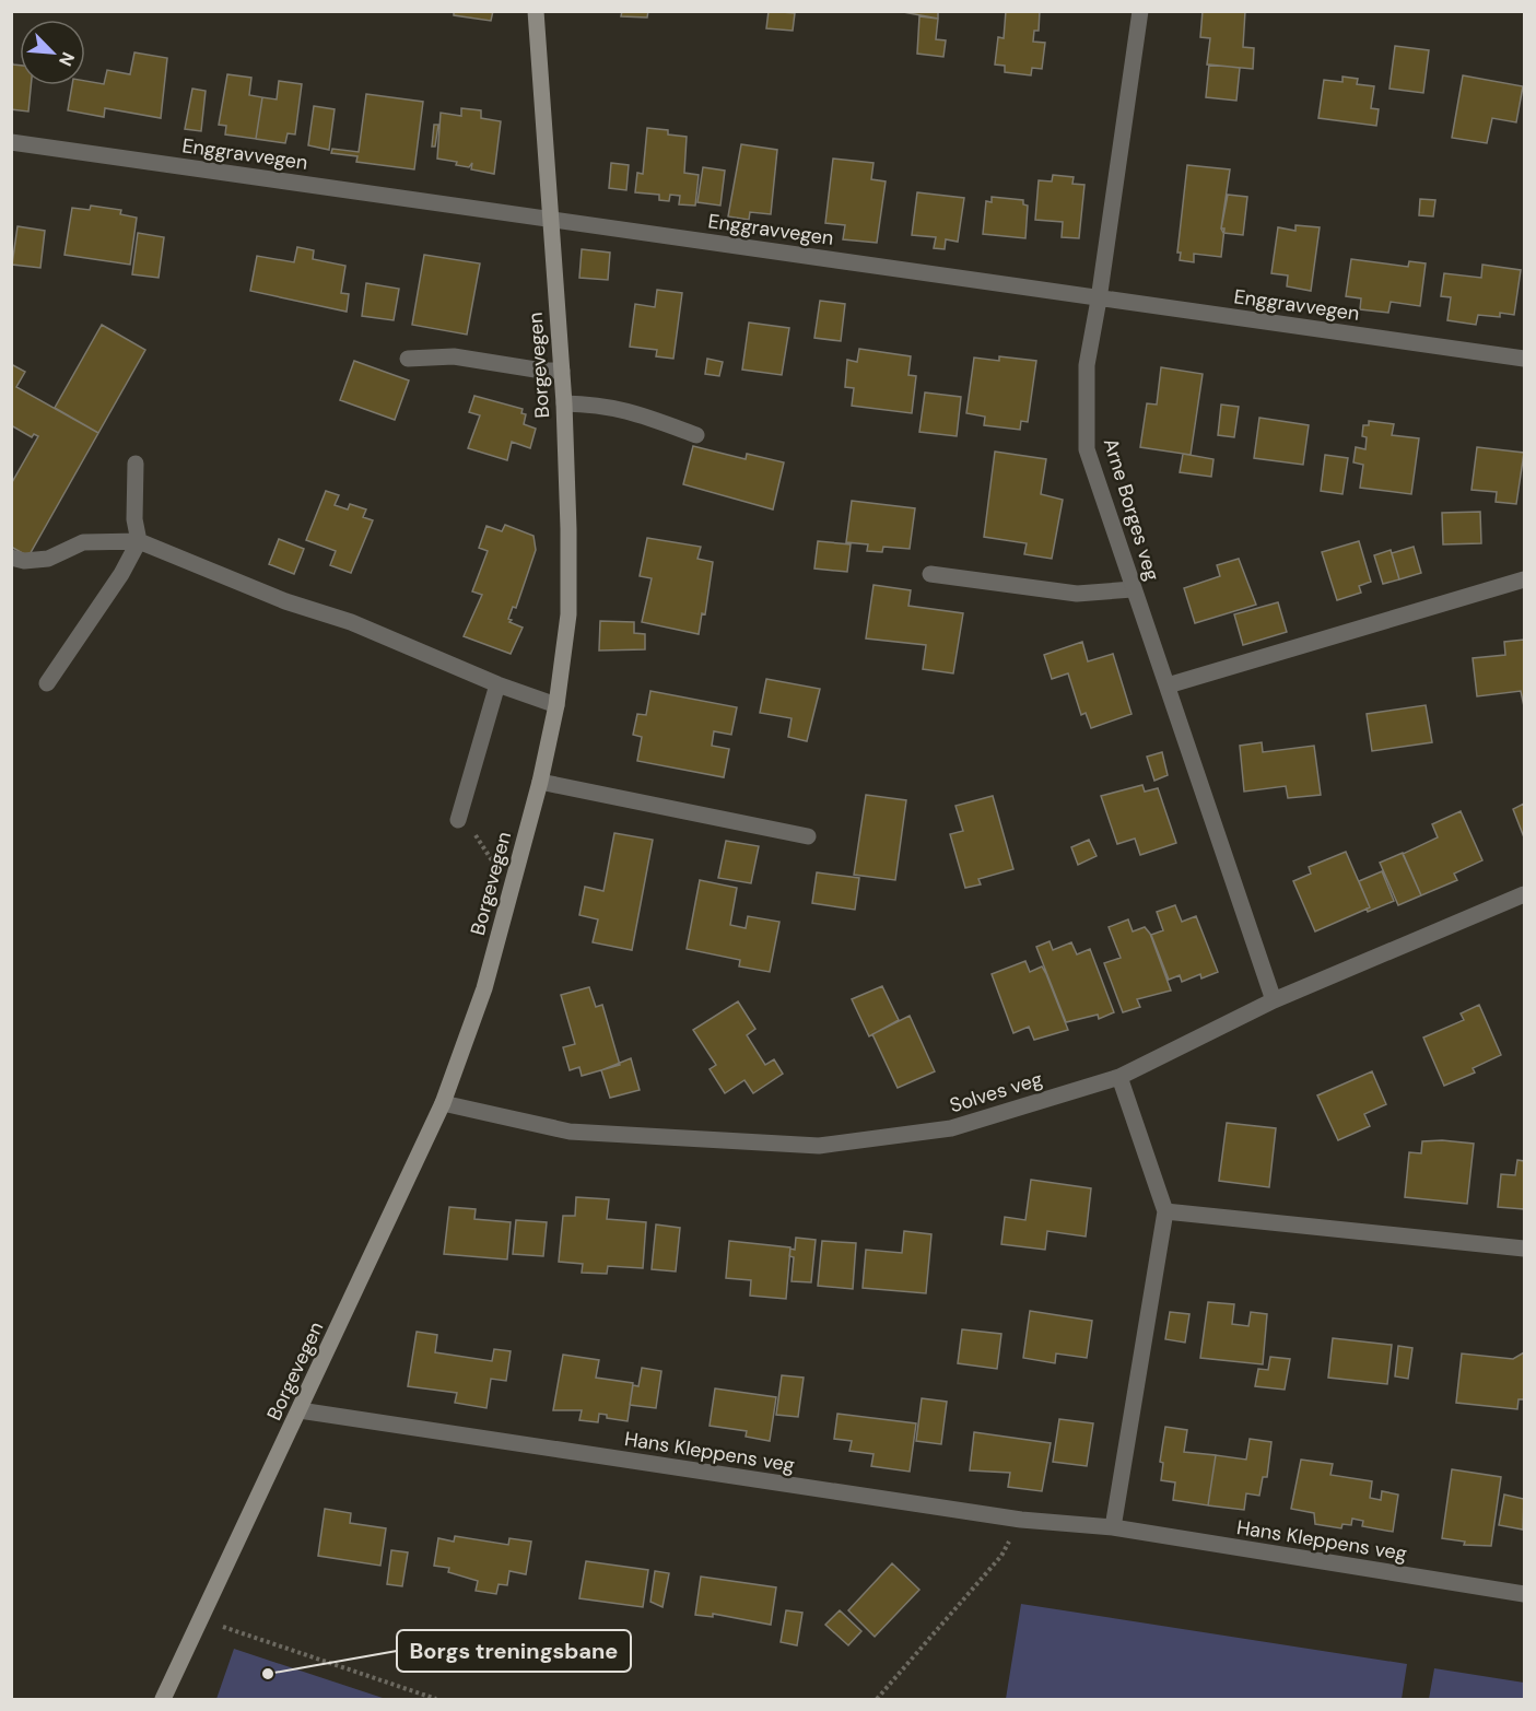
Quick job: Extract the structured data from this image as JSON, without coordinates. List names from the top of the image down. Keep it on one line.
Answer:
{"streets":{"street":["Enggravvegen","Borgevegen","Arne Borges veg","Solves veg","Hans Kleppens veg"]},"crossings":[["Enggravvegen","Borgevegen"],["Enggravvegen","Arne Borges veg"],["Borgevegen","Solves veg"],["Borgevegen","Hans Kleppens veg"],["Arne Borges veg","Solves veg"]],"places":["Borgs treningsbane"],"north":"bottom right"}
